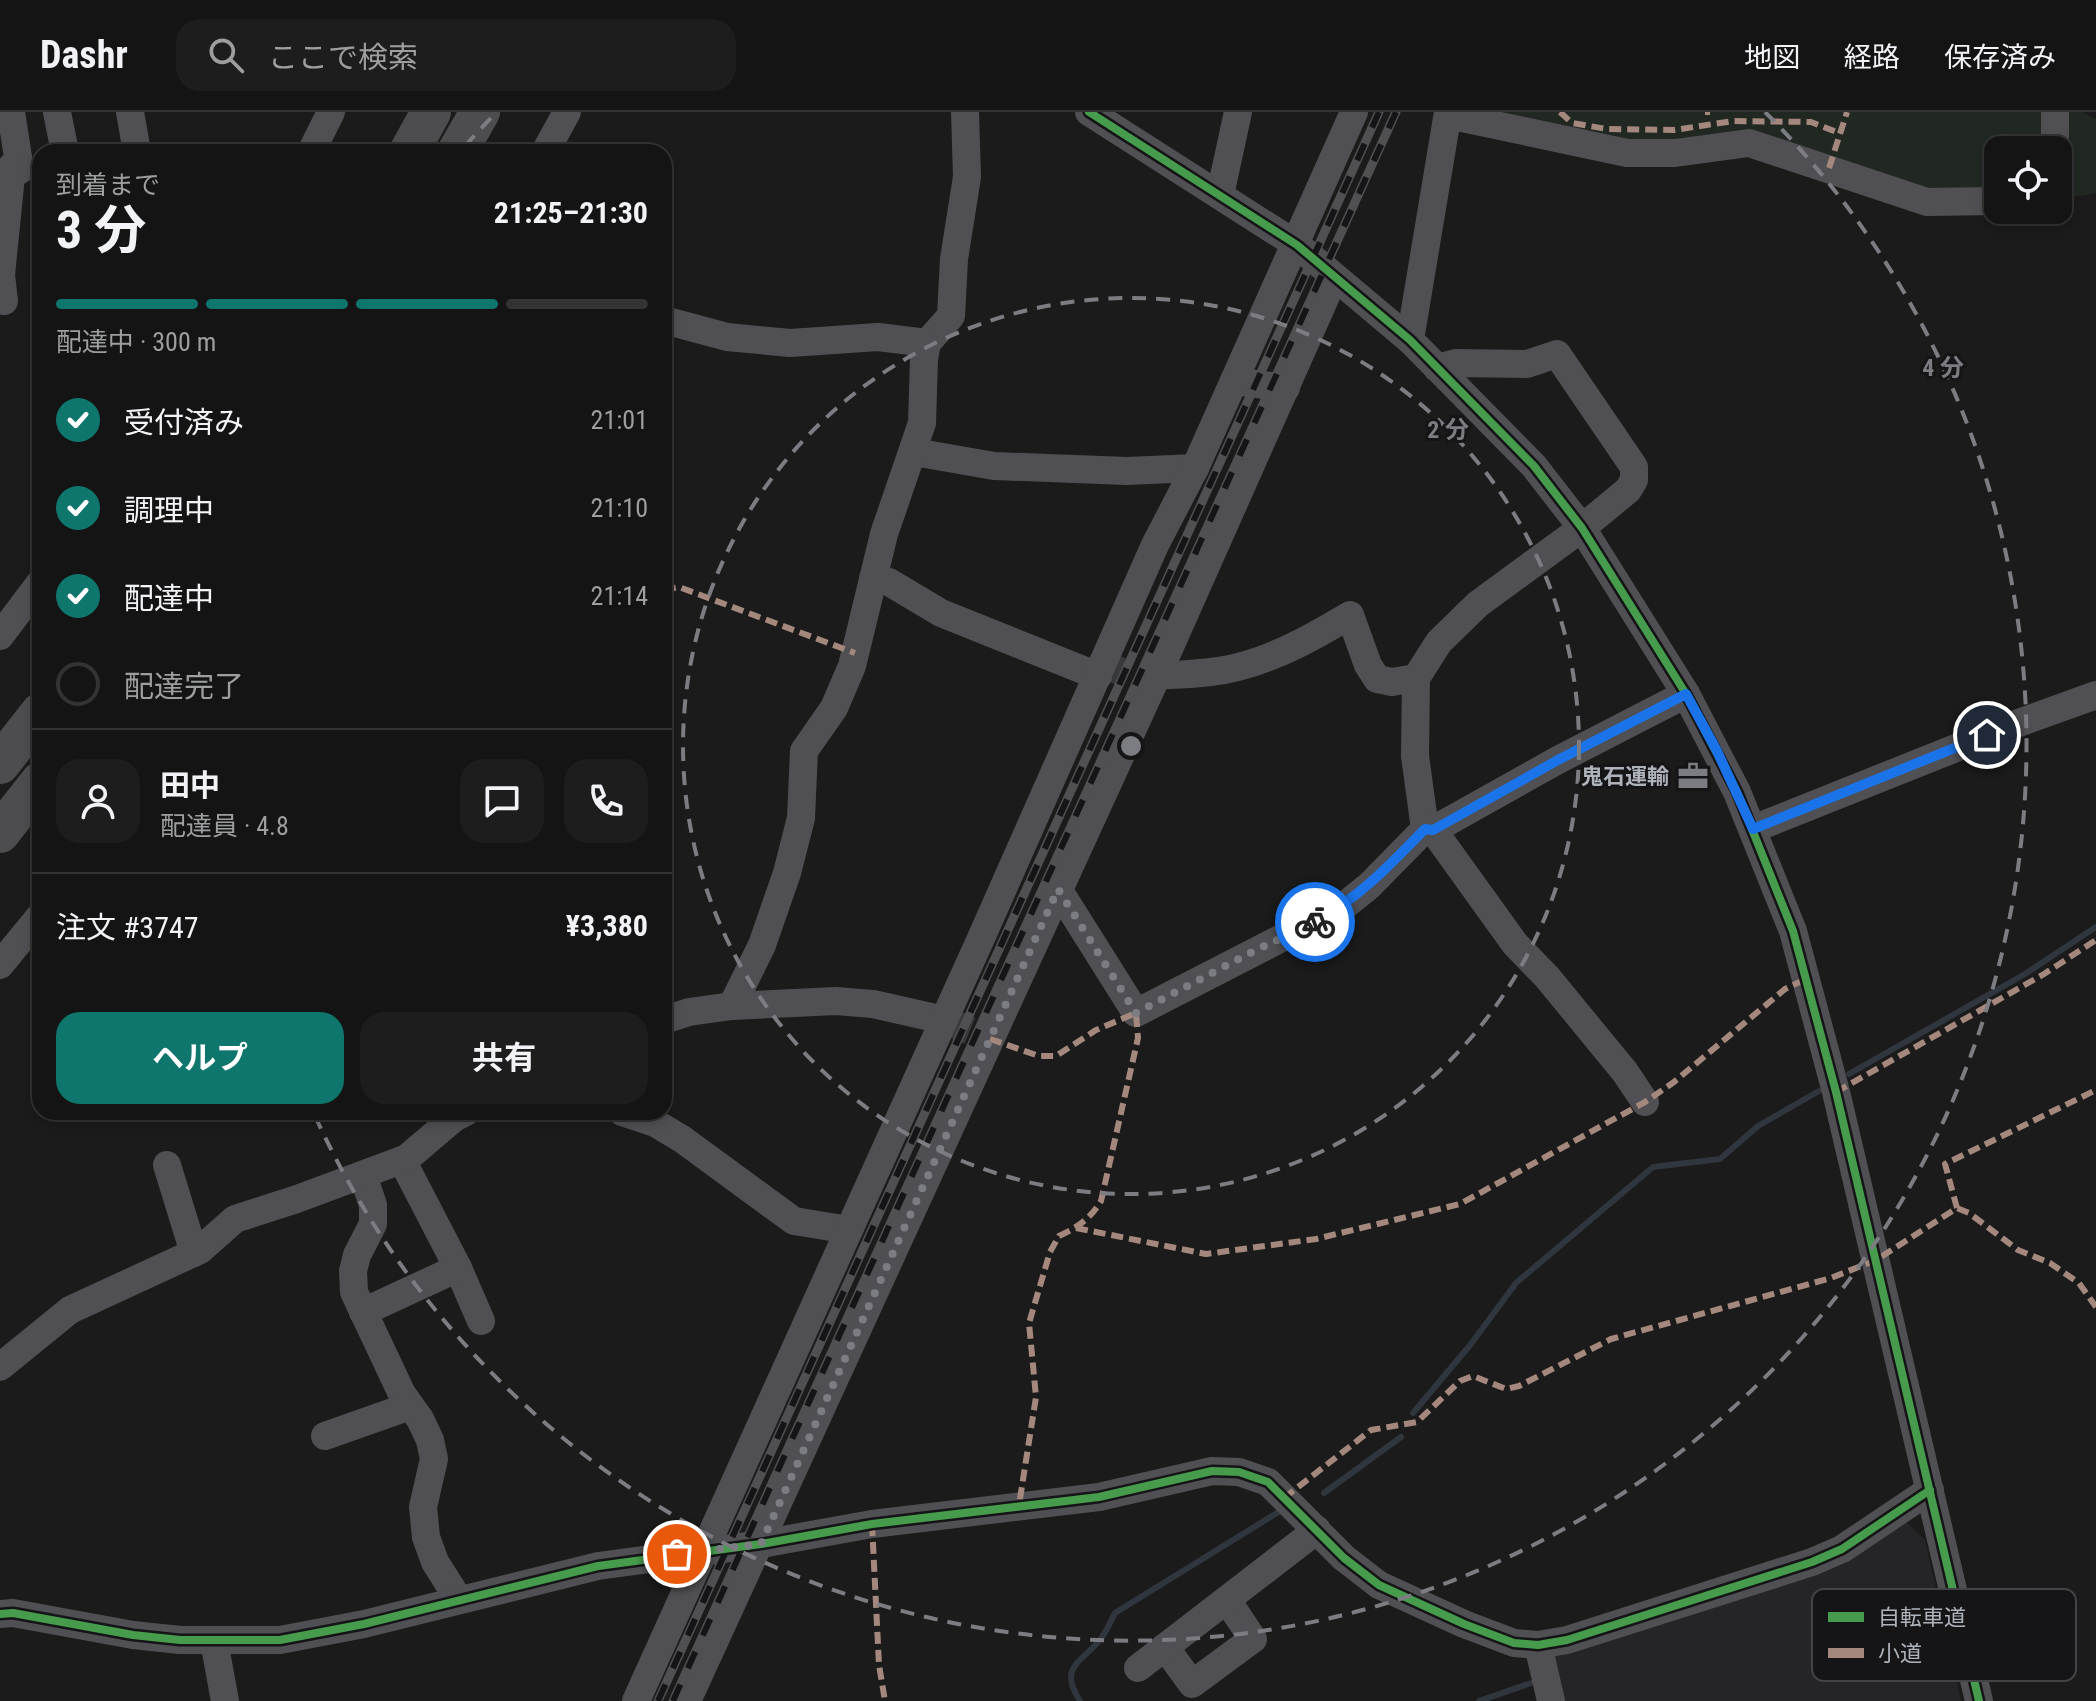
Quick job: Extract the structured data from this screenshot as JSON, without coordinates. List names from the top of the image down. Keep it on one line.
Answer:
{"places":{"office":["鬼石運輸"]},"legend":["自転車道","小道"],"page":{"header":"Dashr","search":"ここで検索","nav":["地図","経路","保存済み"],"heading":["3 分","到着まで","21:25–21:30"],"panel":["田中","配達員 · 4.8","注文 #3747","¥3,380"],"bar":"配達中 · 300 m","list":[["受付済み","21:01"],["調理中","21:10"],["配達中","21:14"],"配達完了"],"buttons":["ヘルプ","共有"]},"rings":["4 分","2 分"]}
